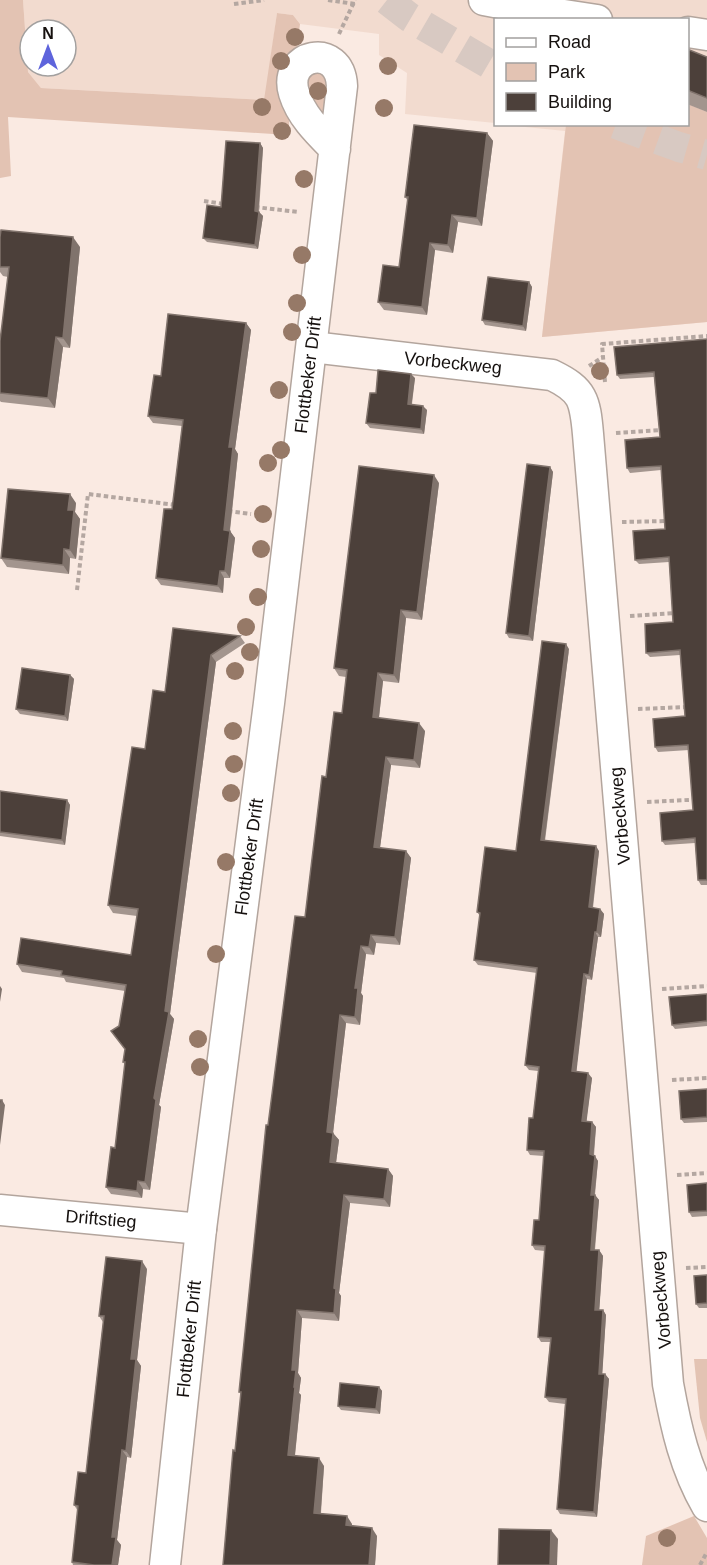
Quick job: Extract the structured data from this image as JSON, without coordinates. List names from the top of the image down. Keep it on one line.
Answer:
{"streets":{"street":["Vorbeckweg","Flottbeker Drift","Driftstieg"]},"crossings":[["Vorbeckweg","Flottbeker Drift"],["Flottbeker Drift","Driftstieg"]],"legend":["Road","Park","Building"],"north":"top"}
